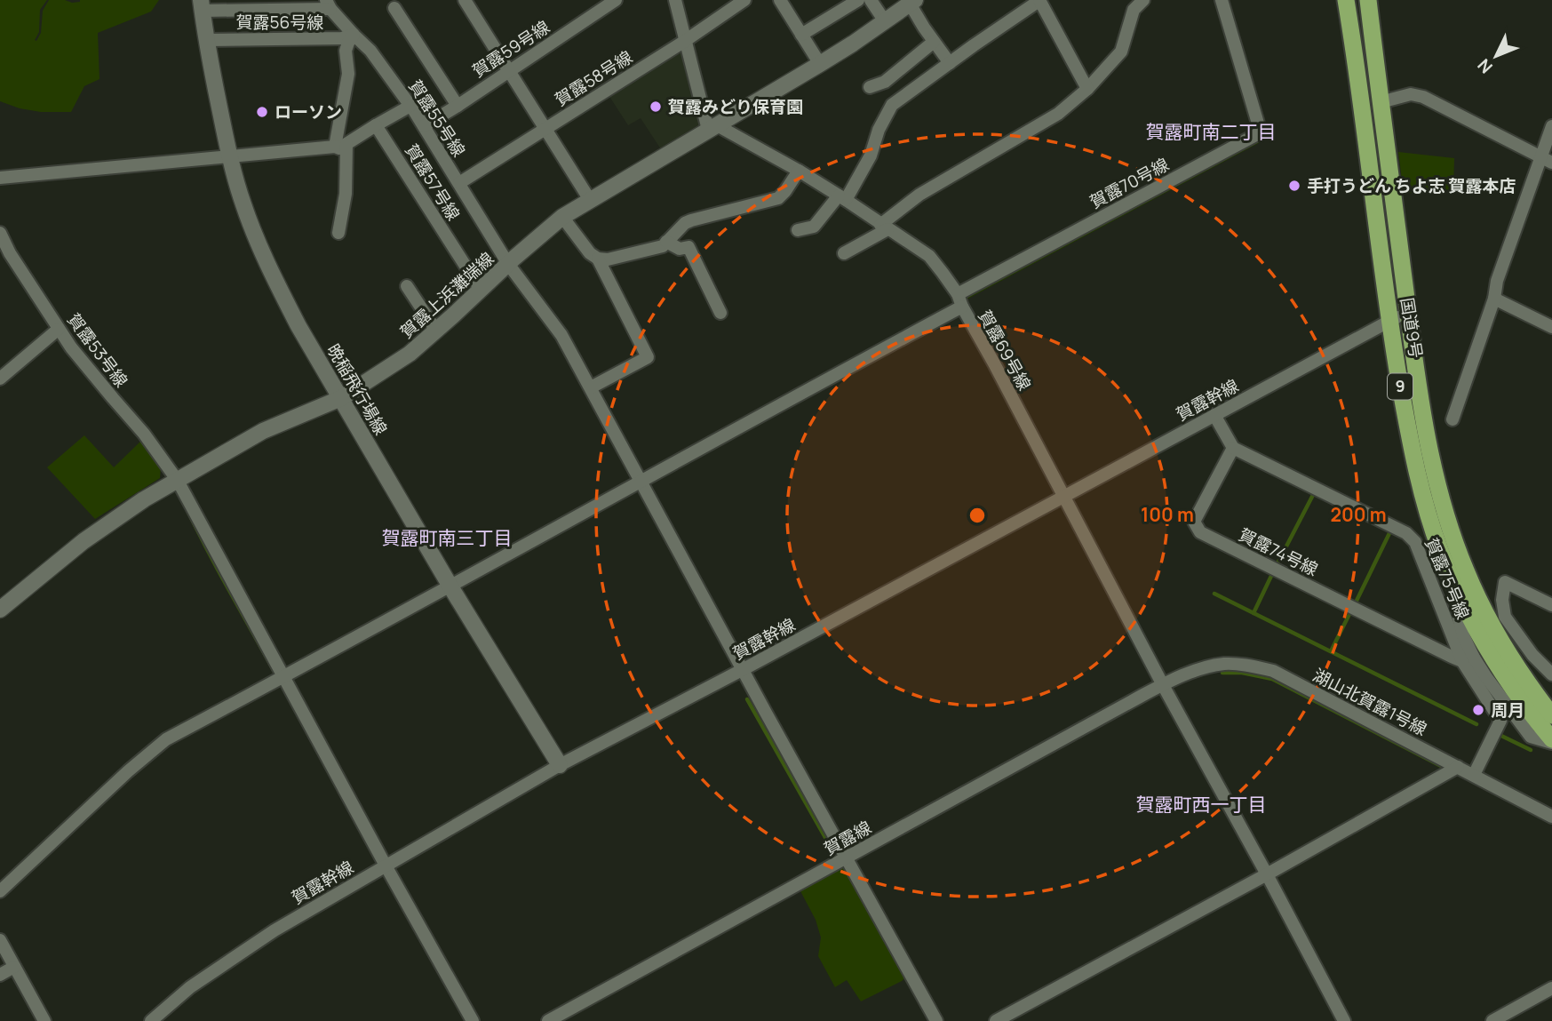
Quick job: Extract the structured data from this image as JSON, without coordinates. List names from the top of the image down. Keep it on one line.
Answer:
{"streets":{"highway":["国道9号","9"],"street":["賀露56号線","賀露59号線","賀露58号線","賀露55号線","賀露57号線","賀露70号線","賀露上浜灘端線","賀露53号線","賀露69号線","晩稲飛行場線","賀露幹線","賀露74号線","賀露75号線","湖山北賀露1号線","賀露線"]},"crossings":[["賀露56号線","賀露55号線"],["賀露56号線","晩稲飛行場線"],["賀露59号線","賀露55号線"],["賀露58号線","賀露55号線"],["賀露55号線","賀露上浜灘端線"],["賀露55号線","賀露幹線"],["賀露55号線","賀露線"],["賀露57号線","賀露上浜灘端線"],["賀露70号線","賀露69号線"],["賀露上浜灘端線","賀露53号線"],["賀露上浜灘端線","賀露69号線"],["賀露上浜灘端線","晩稲飛行場線"],["国道9号","賀露幹線"],["賀露53号線","賀露幹線"],["賀露69号線","賀露幹線"],["賀露69号線","湖山北賀露1号線"],["賀露69号線","賀露線"],["晩稲飛行場線","賀露幹線"],["賀露74号線","賀露75号線"],["賀露75号線","湖山北賀露1号線"],["湖山北賀露1号線","賀露線"]],"districts":["賀露町南二丁目","賀露町南三丁目","賀露町西一丁目"],"places":["賀露みどり保育園","ローソン","手打うどん ちよ志 賀露本店","周月"],"north":"bottom left","rings":["100 m","200 m"]}
